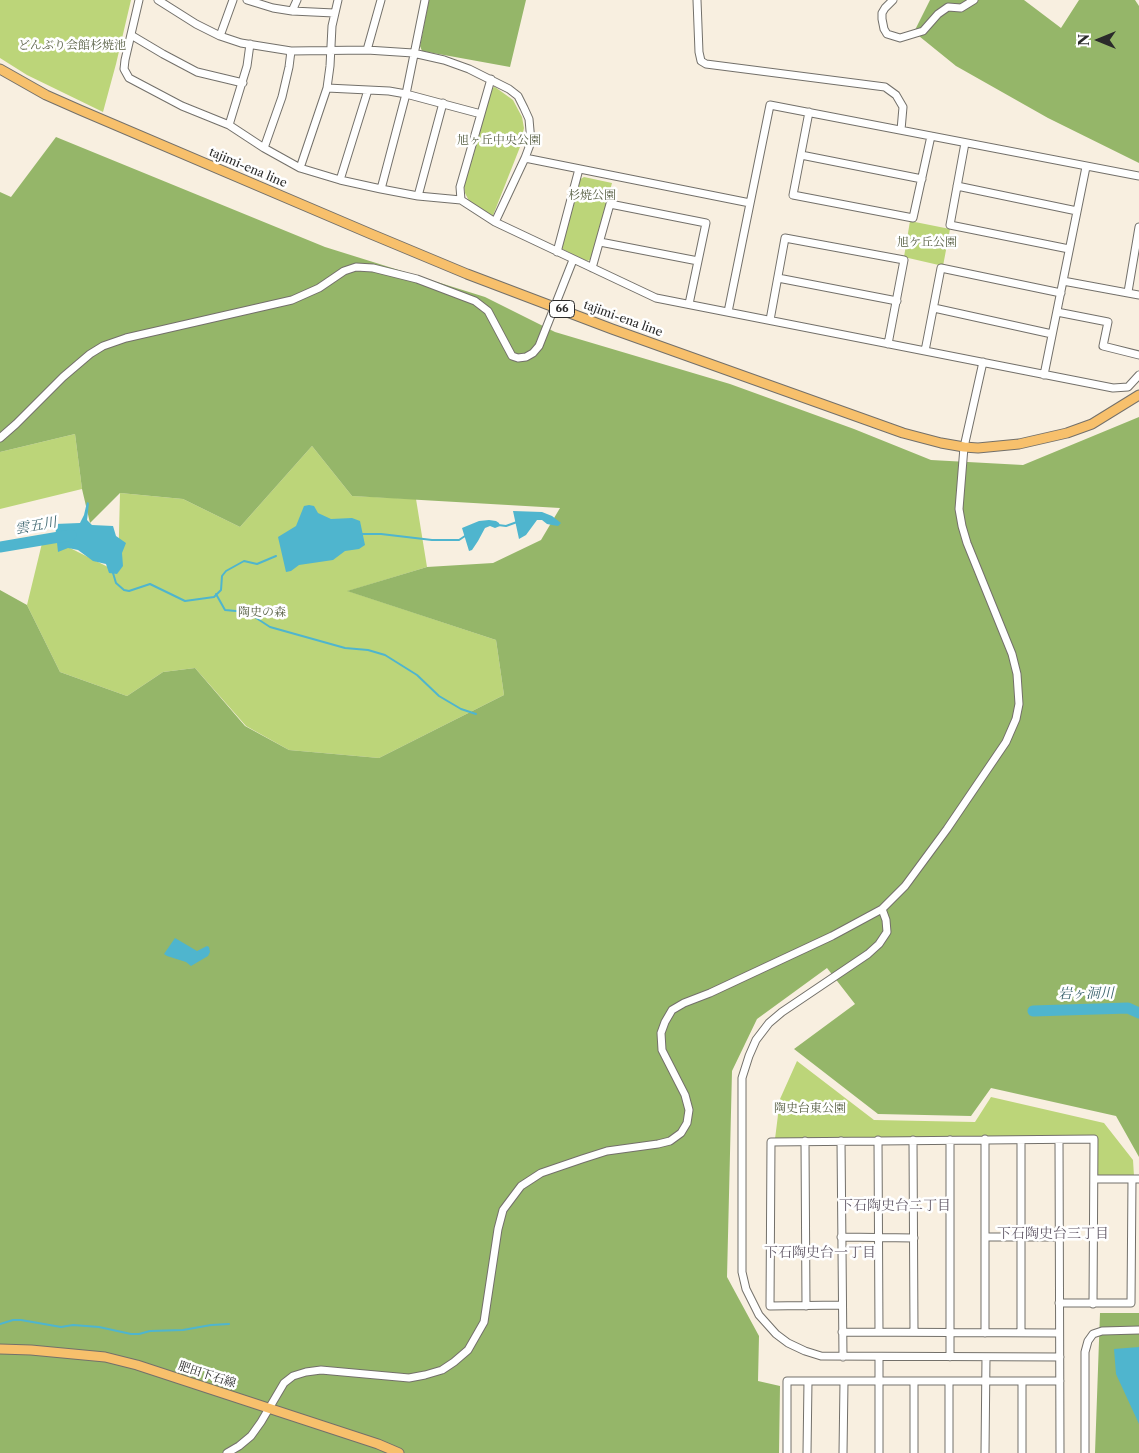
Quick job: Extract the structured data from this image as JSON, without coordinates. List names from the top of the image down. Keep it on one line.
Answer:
{"streets":{"main road":["tajimi-ena line","66","肥田下石線"]},"districts":["下石陶史台二丁目","下石陶史台三丁目","下石陶史台一丁目"],"water":["雲五川","岩ヶ洞川"],"parks":["どんぶり会館杉焼池","旭ヶ丘中央公園","杉焼公園","旭ケ丘公園","陶史の森","陶史台東公園"],"north":"left"}
